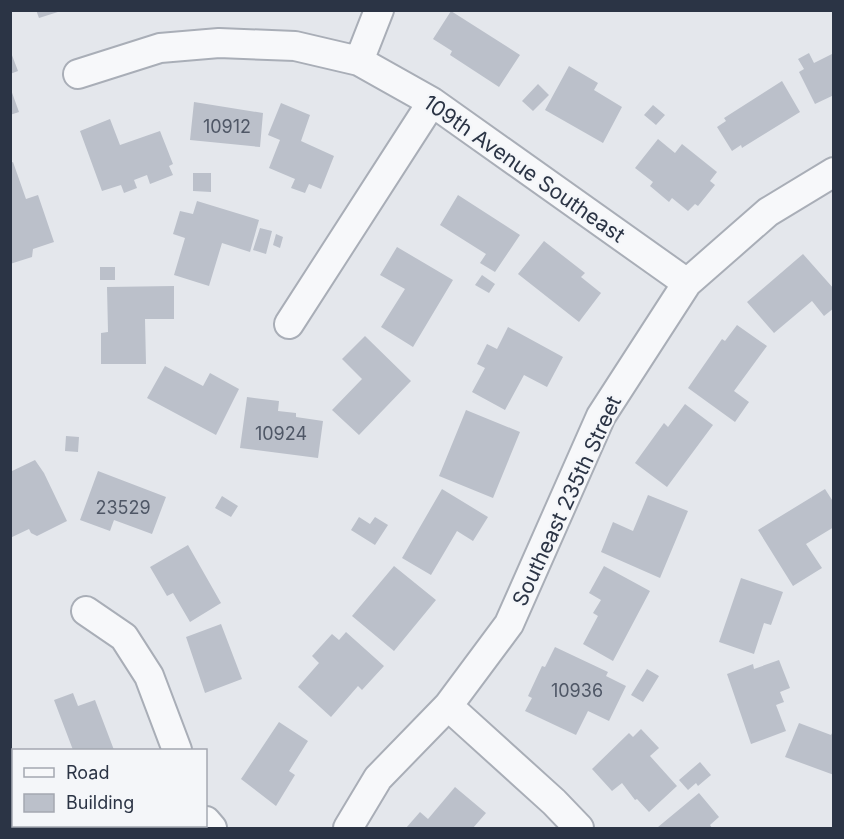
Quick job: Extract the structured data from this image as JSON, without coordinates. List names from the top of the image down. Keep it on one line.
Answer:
{"streets":{"street":["109th Avenue Southeast","Southeast 235th Street"]},"crossings":[["109th Avenue Southeast","Southeast 235th Street"]],"house_numbers":["10912","10924","23529","10936"],"legend":["Road","Building"]}
